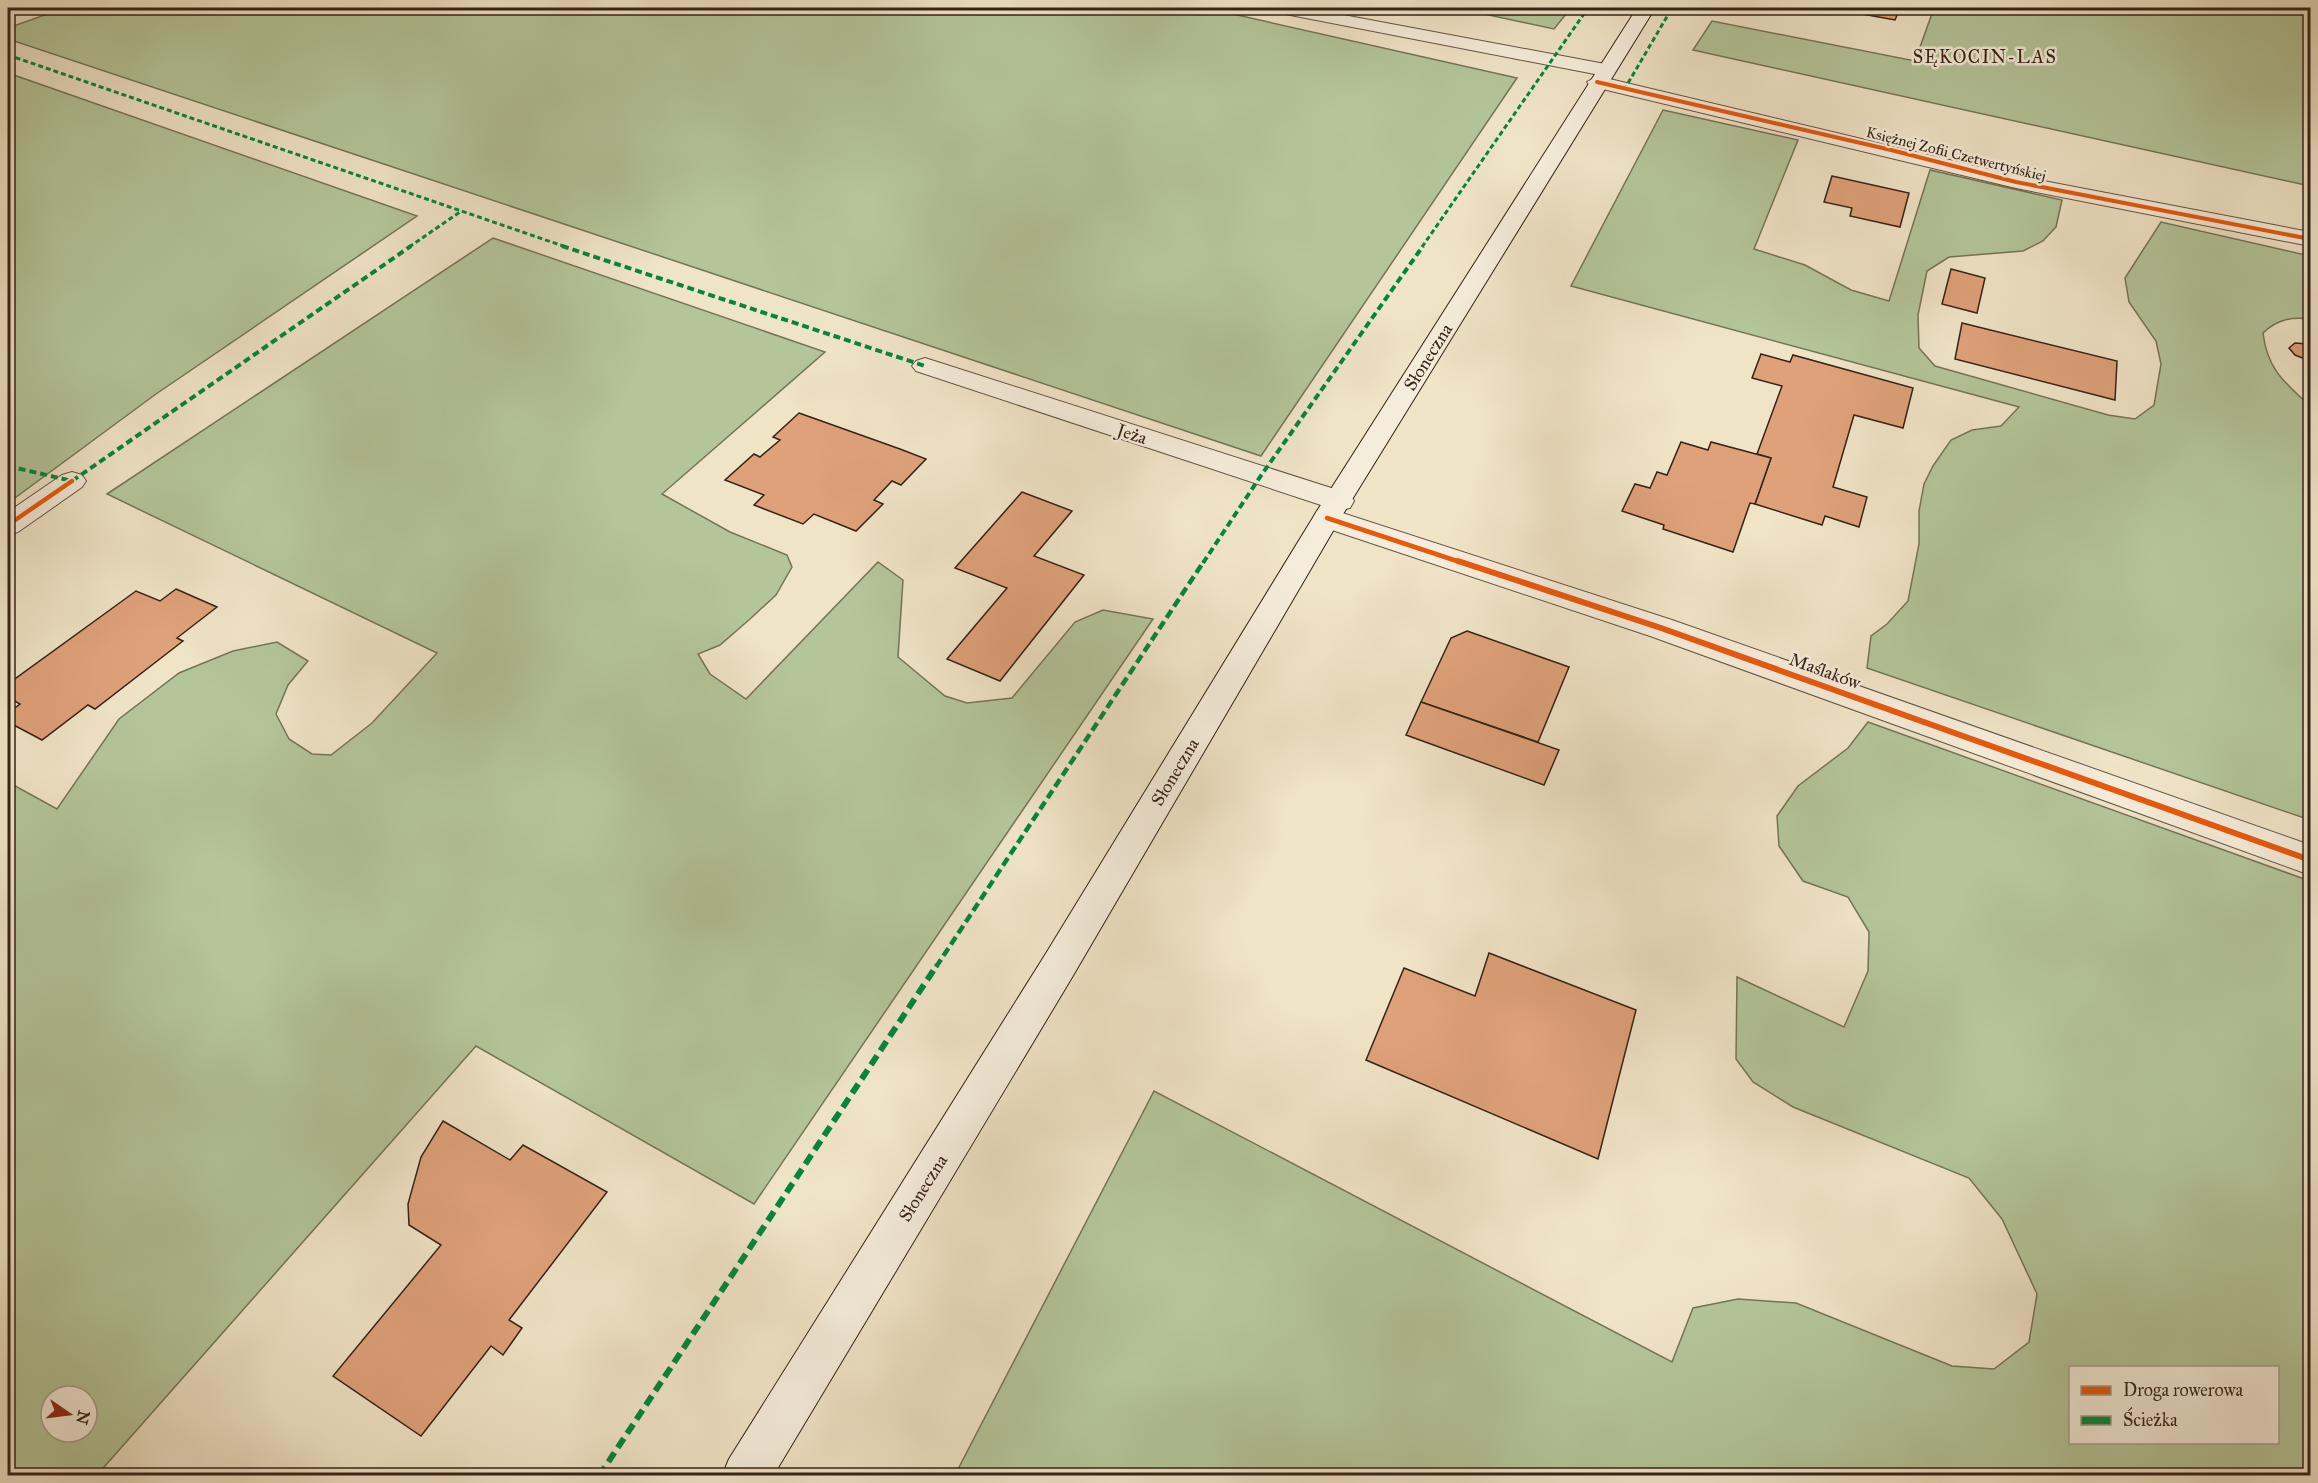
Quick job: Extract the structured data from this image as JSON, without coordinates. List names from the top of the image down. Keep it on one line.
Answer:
{"streets":{"street":["Księżnej Zofii Czetwertyńskiej","Słoneczna","Jeża","Maślaków"]},"crossings":[["Księżnej Zofii Czetwertyńskiej","Słoneczna"],["Słoneczna","Jeża"],["Słoneczna","Maślaków"],["Jeża","Maślaków"]],"districts":["SĘKOCIN-LAS"],"legend":["Droga rowerowa","Ścieżka"],"north":"right"}
